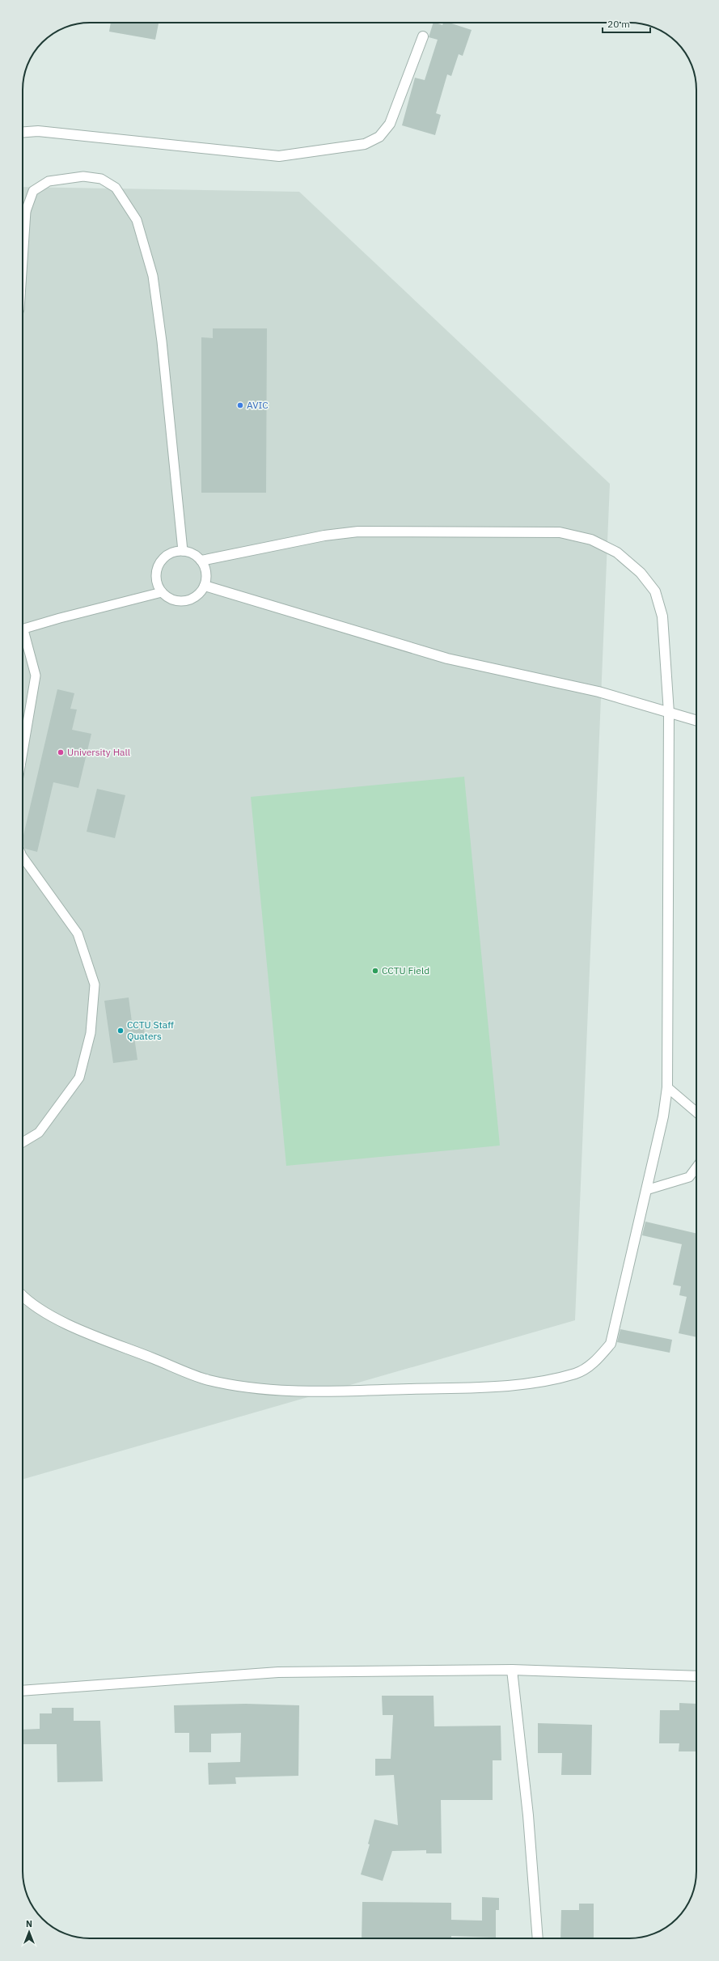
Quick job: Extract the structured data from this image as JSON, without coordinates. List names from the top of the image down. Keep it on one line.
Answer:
{"places":["AVIC","University Hall","CCTU Field","CCTU Staff Quaters"],"scale_bar":"20 m","north":"top"}
